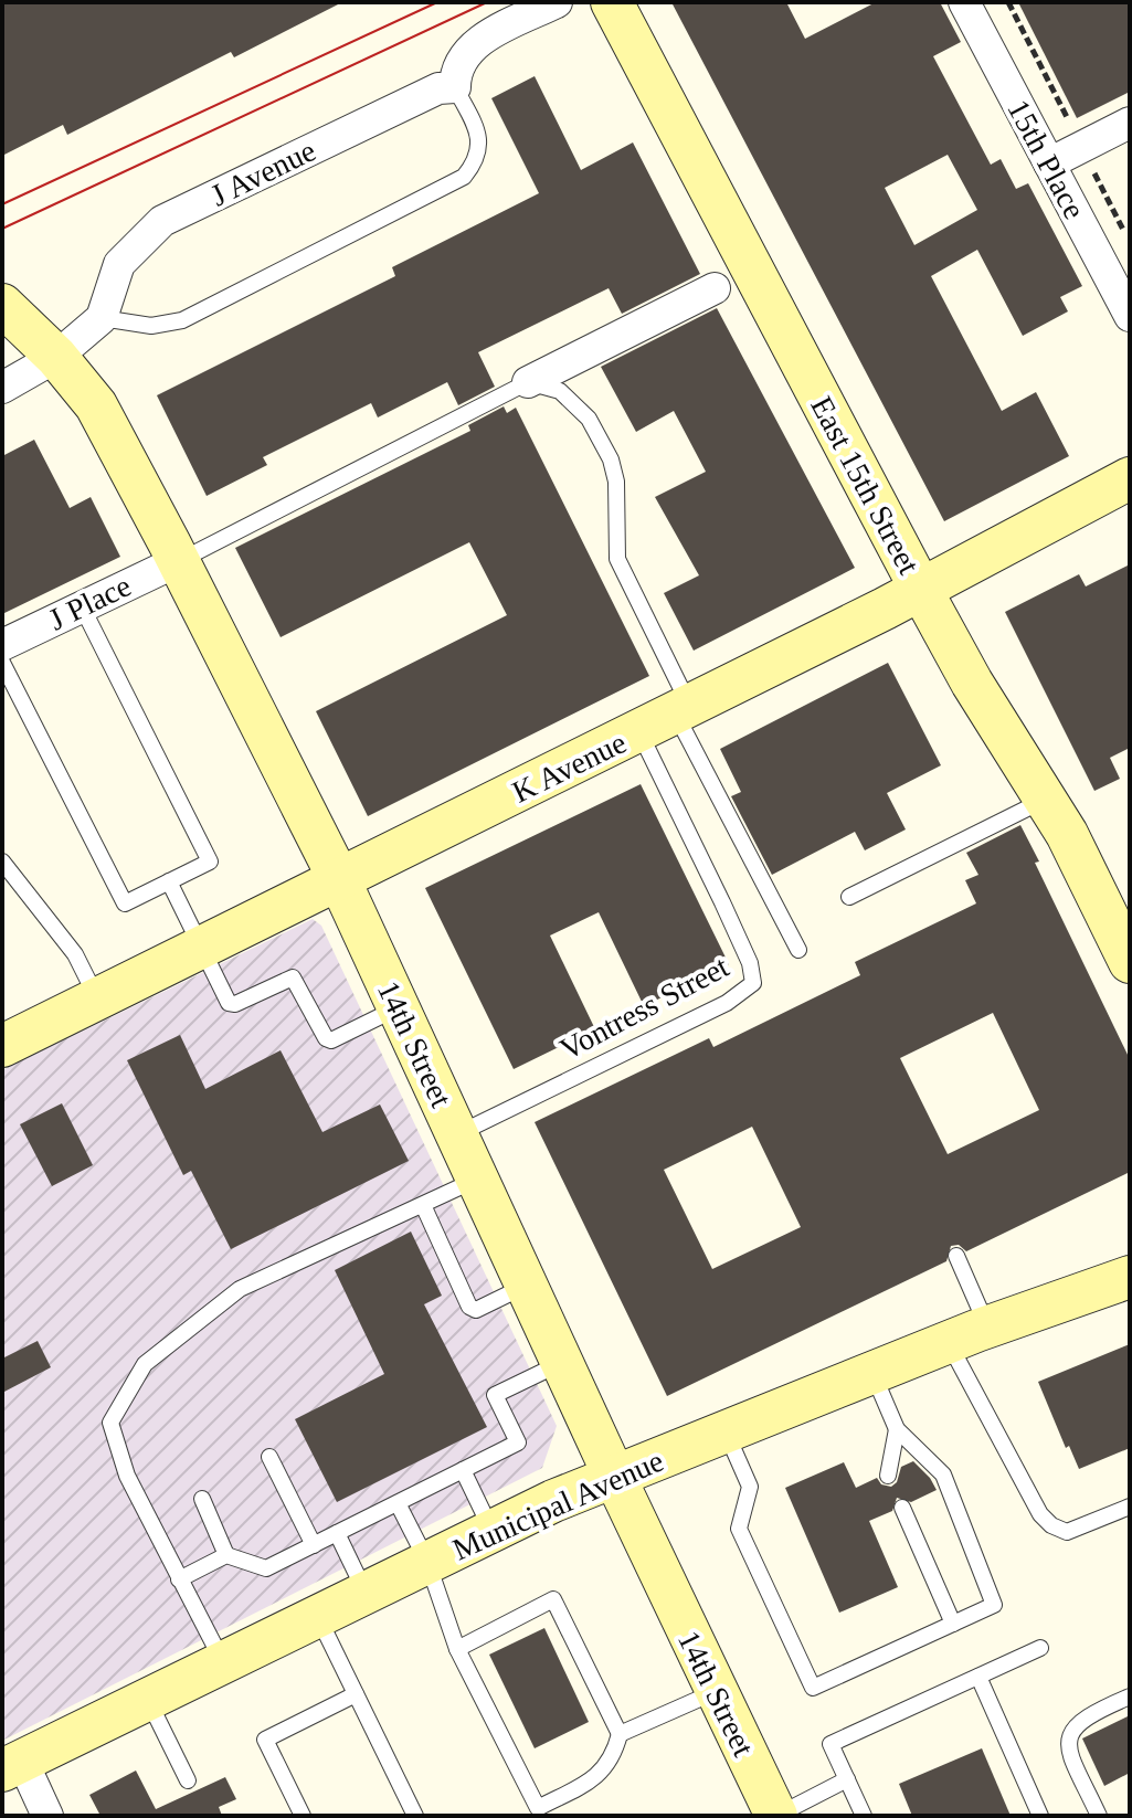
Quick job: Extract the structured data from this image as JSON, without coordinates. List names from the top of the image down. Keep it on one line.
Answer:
{"streets":{"main road":["East 15th Street","K Avenue","14th Street","Municipal Avenue"],"street":["15th Place","J Avenue","J Place"],"lane":["Vontress Street"]},"crossings":[["East 15th Street","K Avenue"],["J Place","14th Street"],["K Avenue","Vontress Street"],["K Avenue","14th Street"],["Vontress Street","14th Street"],["14th Street","Municipal Avenue"]]}
